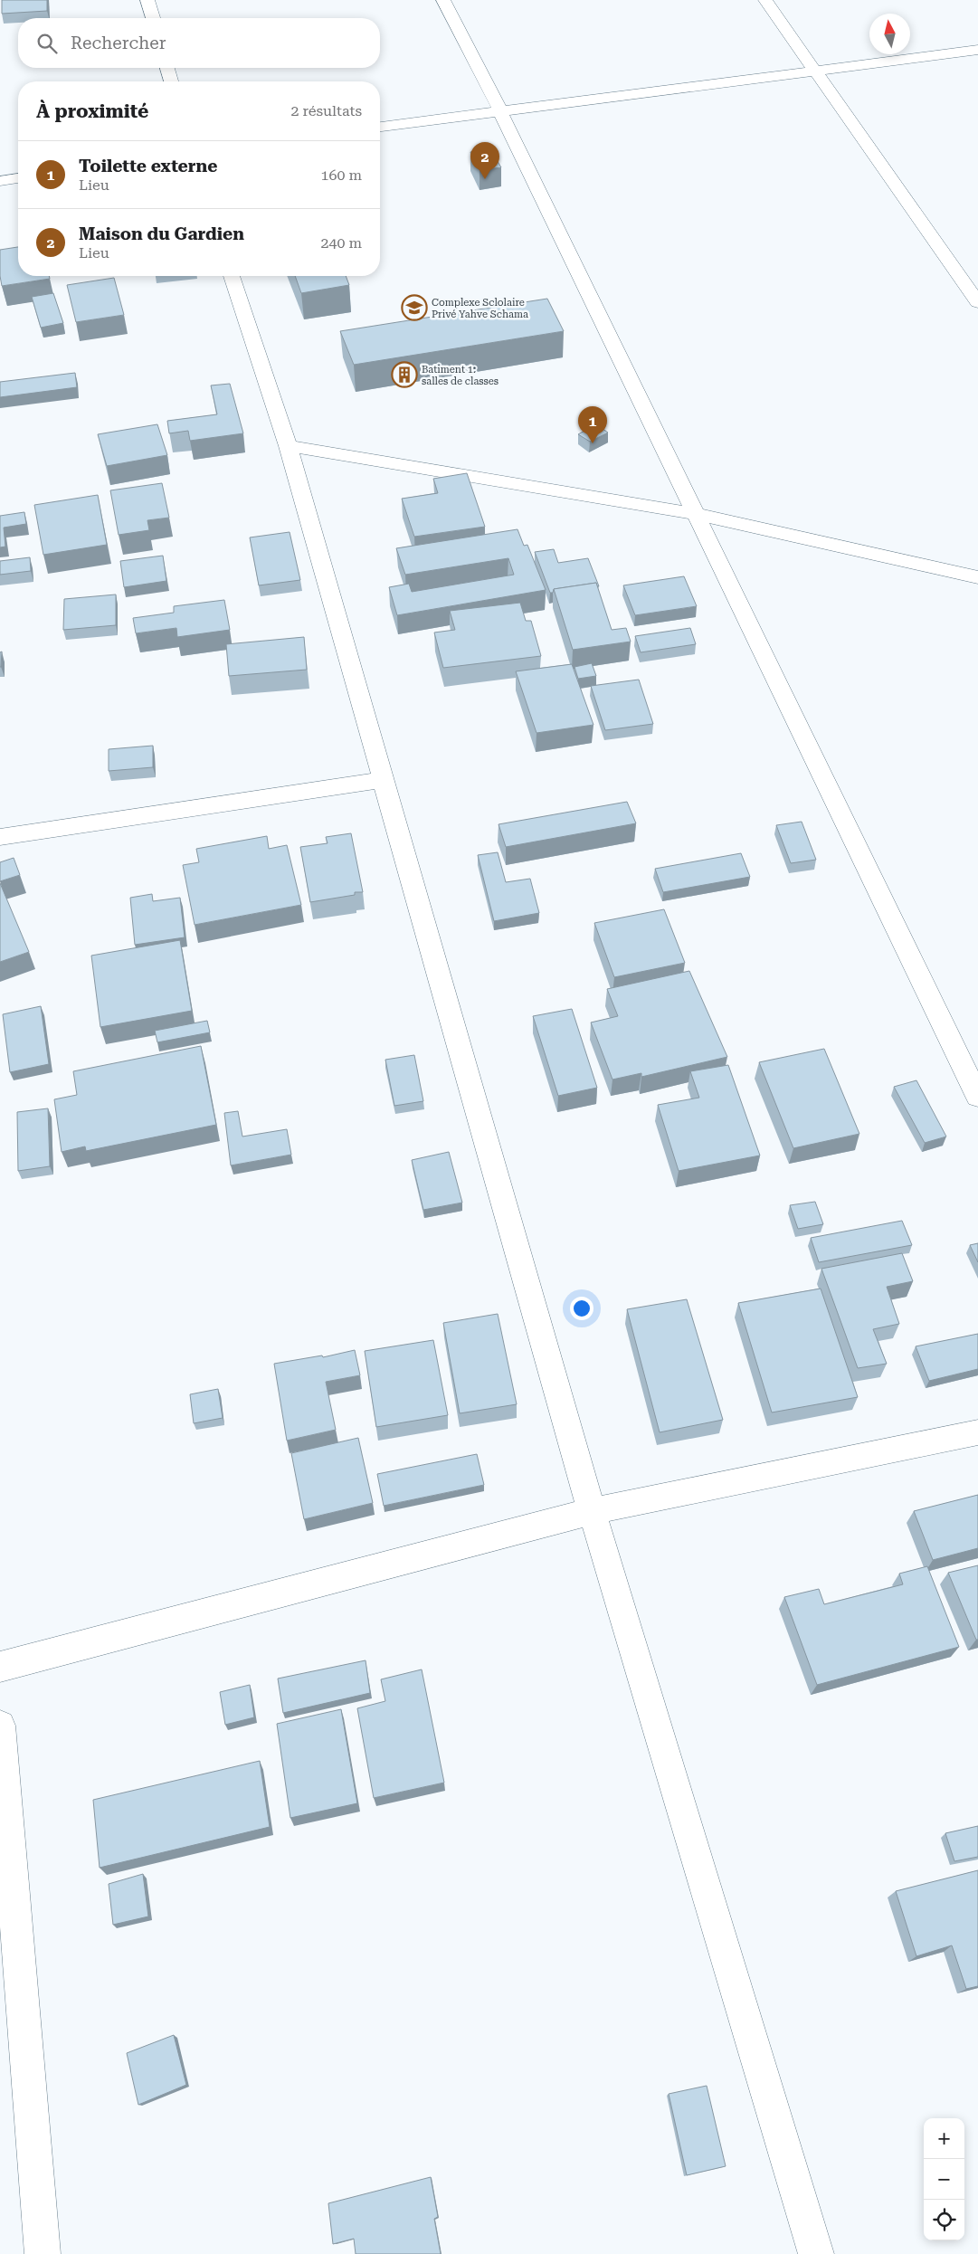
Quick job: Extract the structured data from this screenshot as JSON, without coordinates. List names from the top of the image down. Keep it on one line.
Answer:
{"places":{"school or university":["Complexe Sclolaire Privé Yahve Schama"],"building":["Batiment 1: salles de classes"]},"north":"top","page":{"search":"Rechercher","heading":["À proximité","2 résultats"],"list":[{"mark":"1","name":"Toilette externe","note":"Lieu","value":"160 m"},{"mark":"2","name":"Maison du Gardien","note":"Lieu","value":"240 m"}],"pins":["2","1"],"map_buttons":["+","−"]}}
